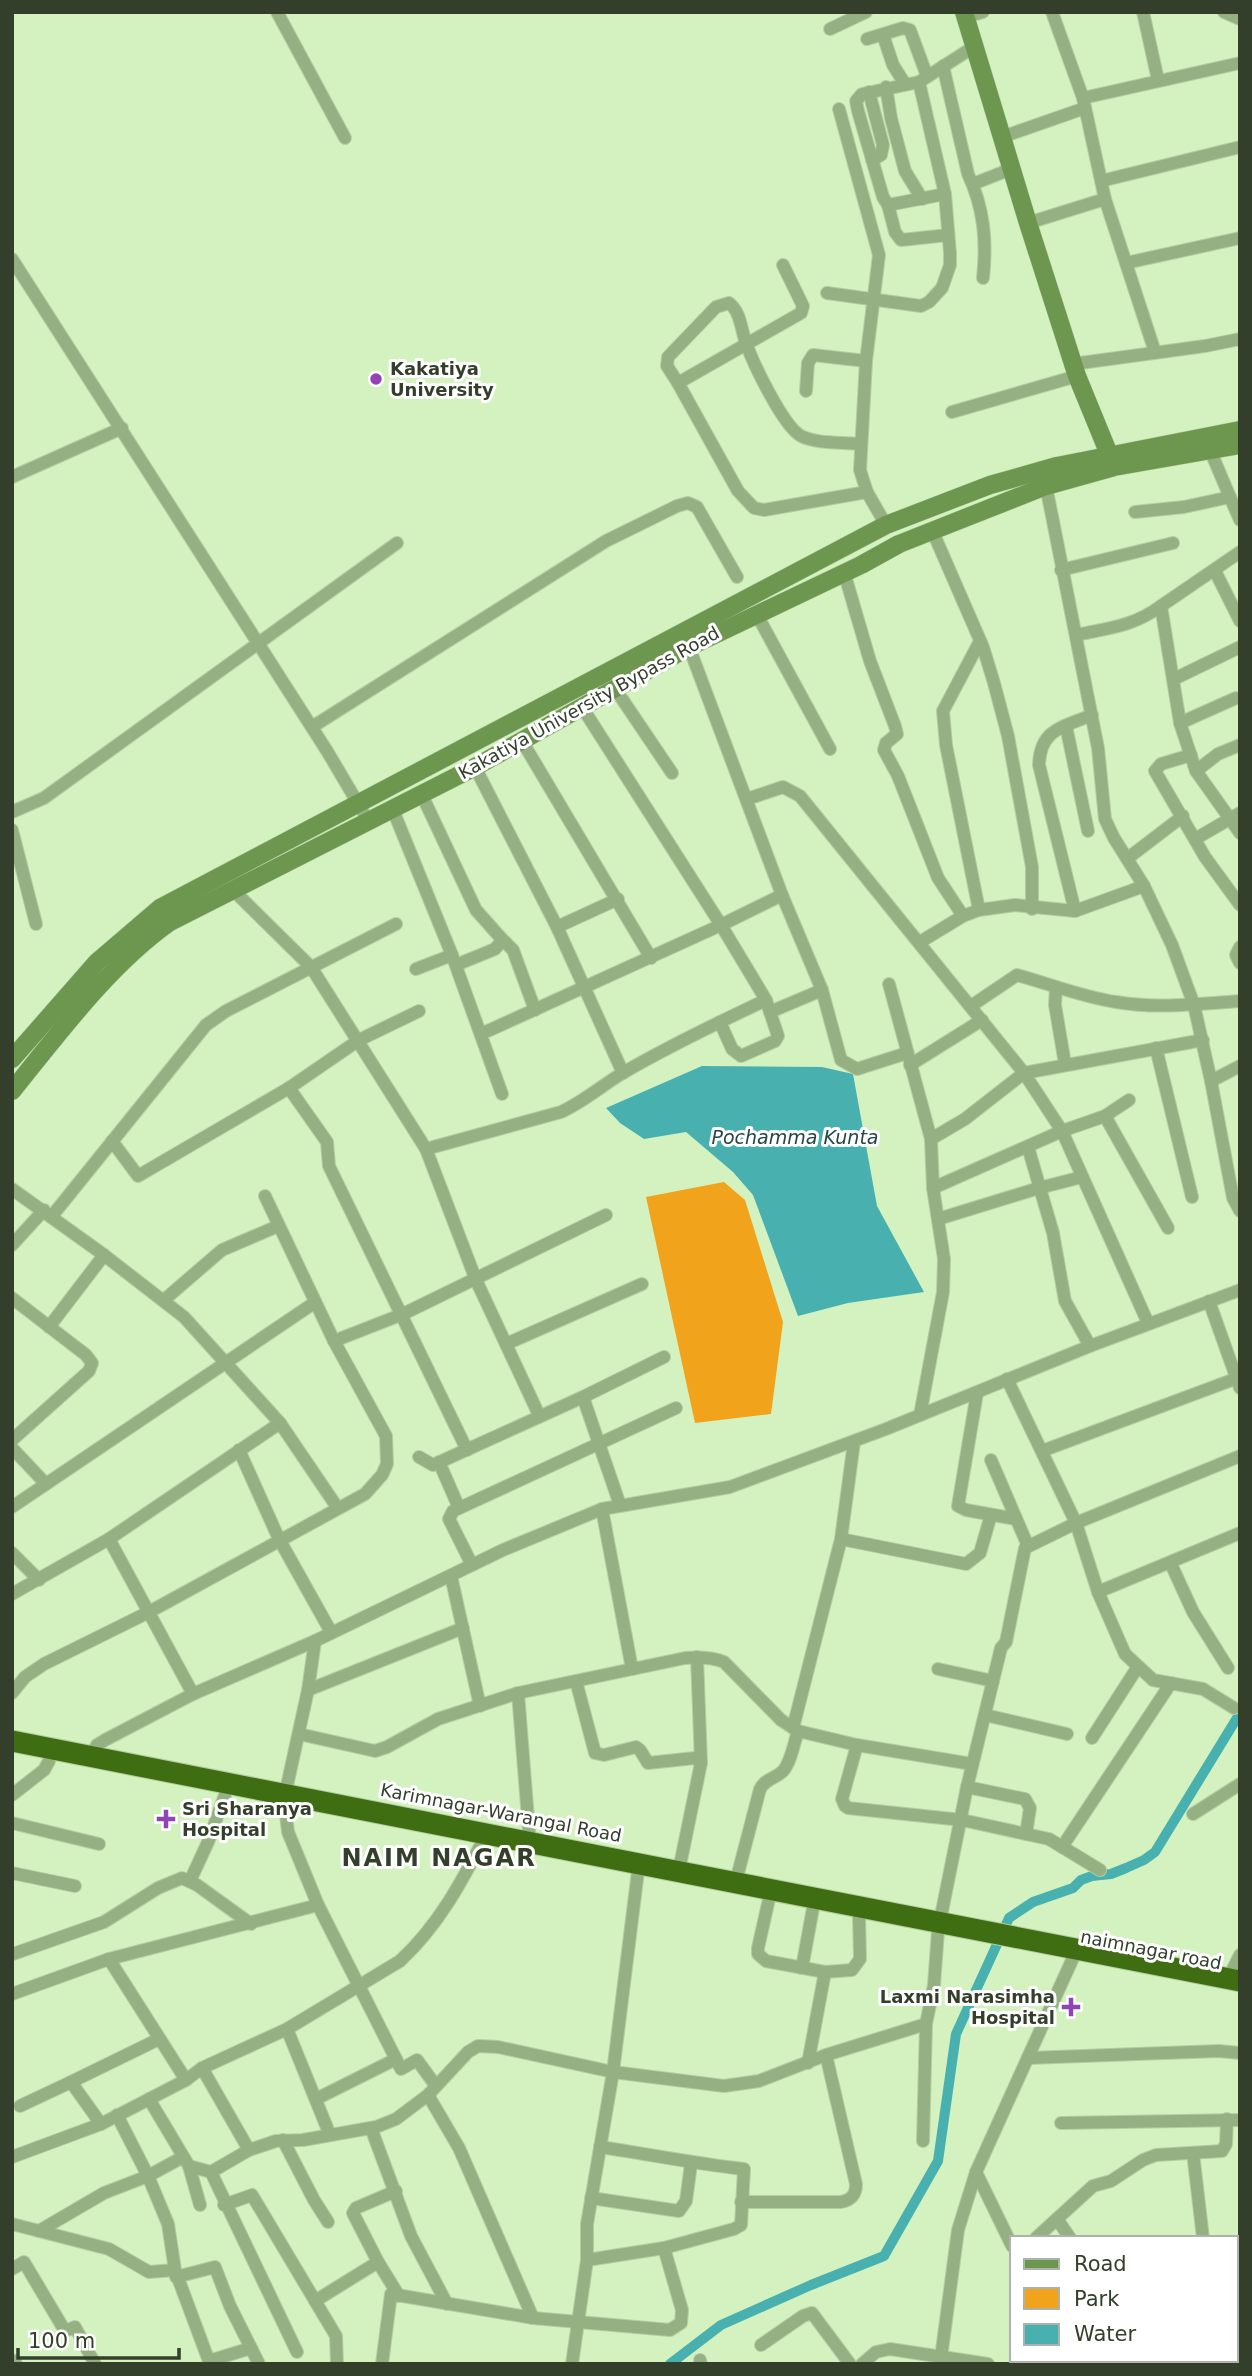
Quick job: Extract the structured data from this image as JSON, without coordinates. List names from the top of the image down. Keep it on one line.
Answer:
{"streets":{"highway":["Karimnagar-Warangal Road","naimnagar road"],"main road":["Kakatiya University Bypass Road"]},"crossings":[["Karimnagar-Warangal Road","naimnagar road"]],"districts":["NAIM NAGAR"],"water":["Pochamma Kunta"],"places":{"other":["Kakatiya University"],"health":["Sri Sharanya Hospital","Laxmi Narasimha Hospital"]},"legend":["Road","Park","Water"],"scale_bar":"100 m"}
